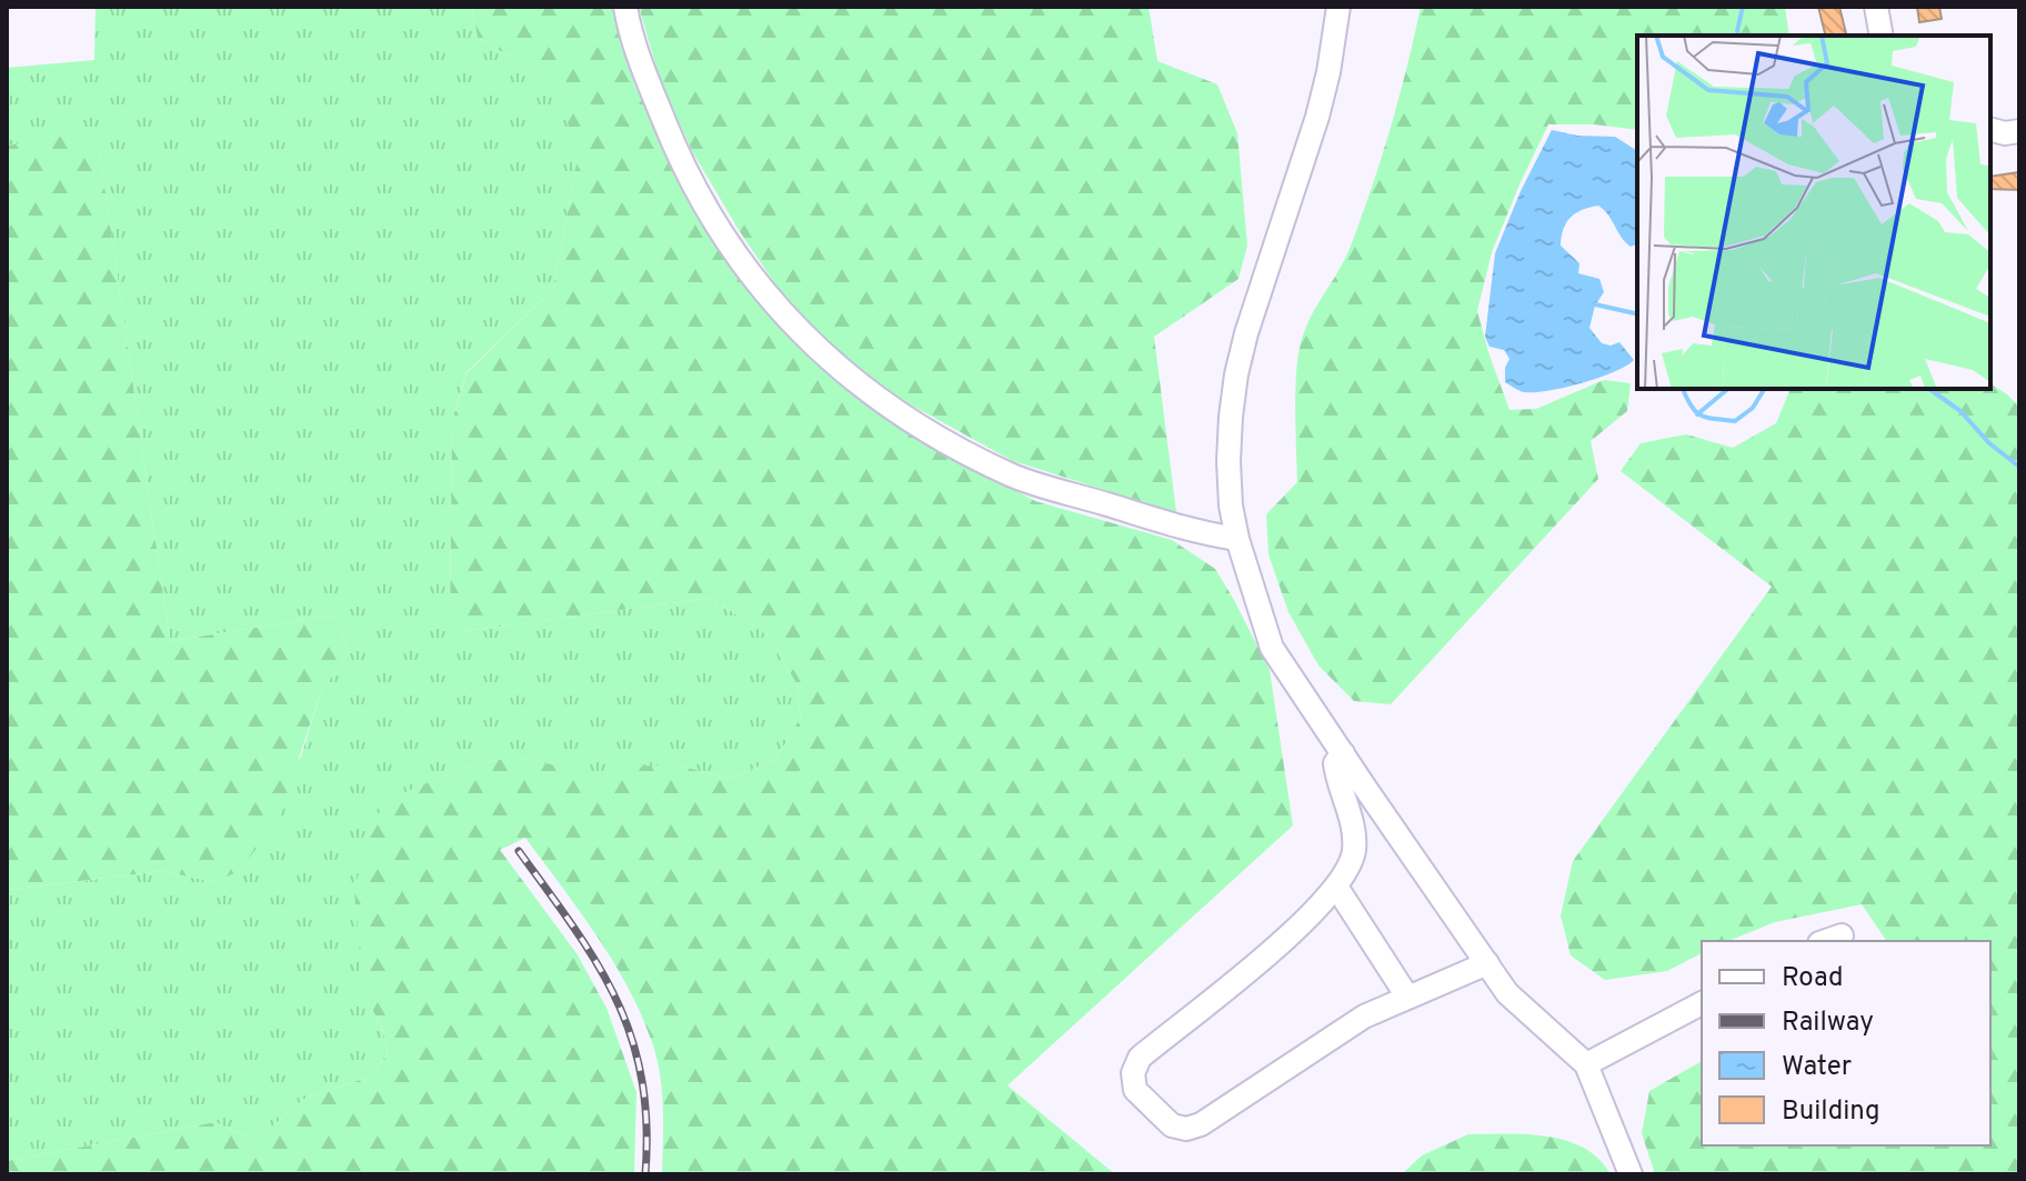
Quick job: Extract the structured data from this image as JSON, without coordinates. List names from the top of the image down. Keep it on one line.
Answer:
{"legend":["Road","Railway","Water","Building"]}
